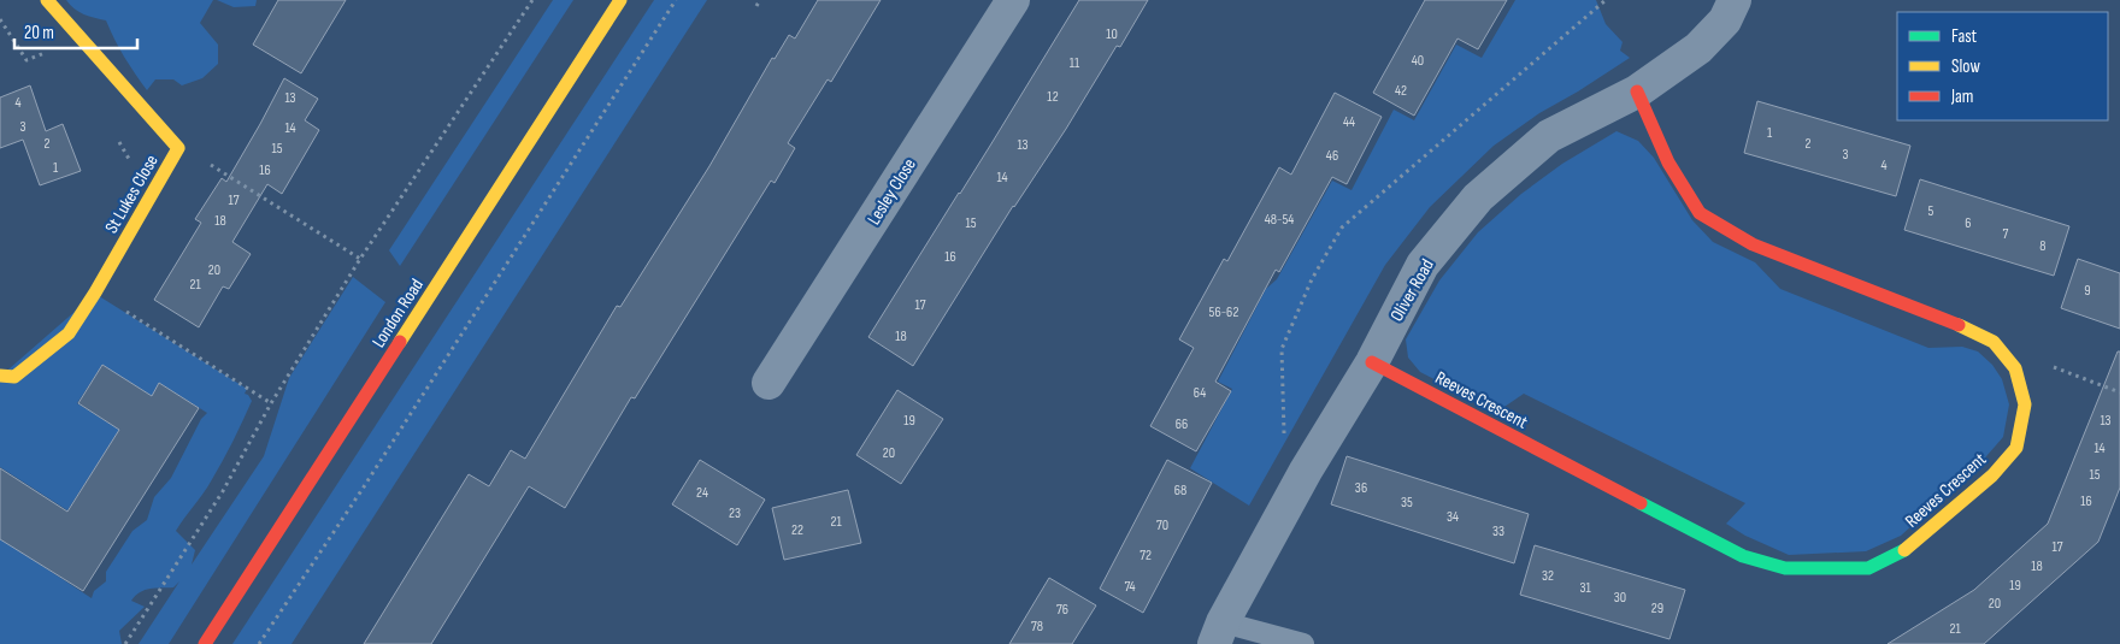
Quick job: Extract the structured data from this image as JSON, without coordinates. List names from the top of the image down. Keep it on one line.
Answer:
{"streets":{"street":["Lesley Close","St Lukes Close","Oliver Road","London Road","Reeves Crescent"]},"crossings":[["Oliver Road","Reeves Crescent"]],"house_numbers":["10","40","11","42","12","13","4","44","3","14","1","2","2","13","15","3","46","4","1","16","14","17","5","48-54","18","15","6","7","8","16","20","21","9","17","56-62","18","64","19","13","66","14","20","15","36","68","24","16","35","23","34","21","70","22","33","17","72","18","32","19","74","31","30","20","29","76","78","21"],"legend":["Fast","Slow","Jam"],"scale_bar":"20 m"}
